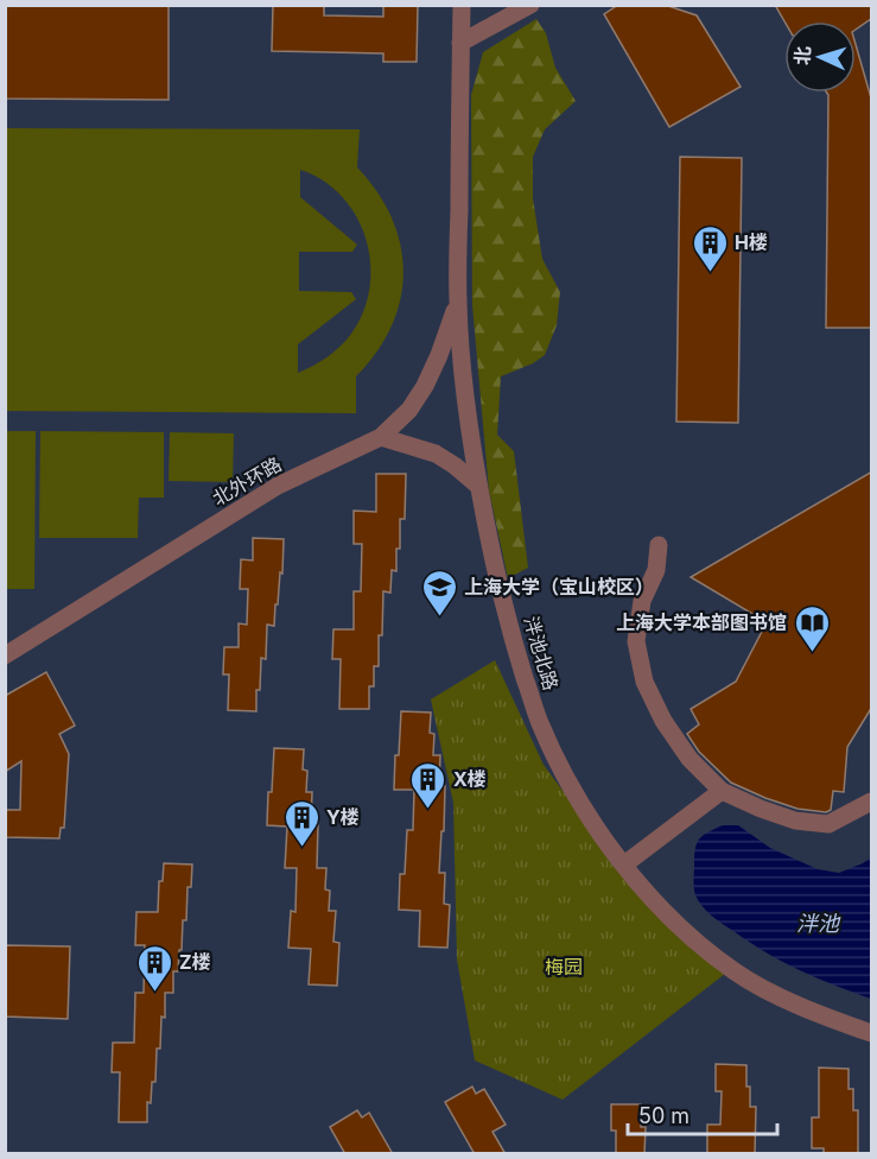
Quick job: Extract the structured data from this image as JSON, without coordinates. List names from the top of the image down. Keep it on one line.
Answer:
{"streets":{"street":["北外环路","泮池北路"]},"crossings":[["北外环路","泮池北路"]],"water":["泮池"],"parks":["梅园"],"places":{"building":["H楼","X楼","Y楼","Z楼"],"school or university":["上海大学（宝山校区）"],"library":["上海大学本部图书馆"]},"scale_bar":"50 m","north":"left"}
